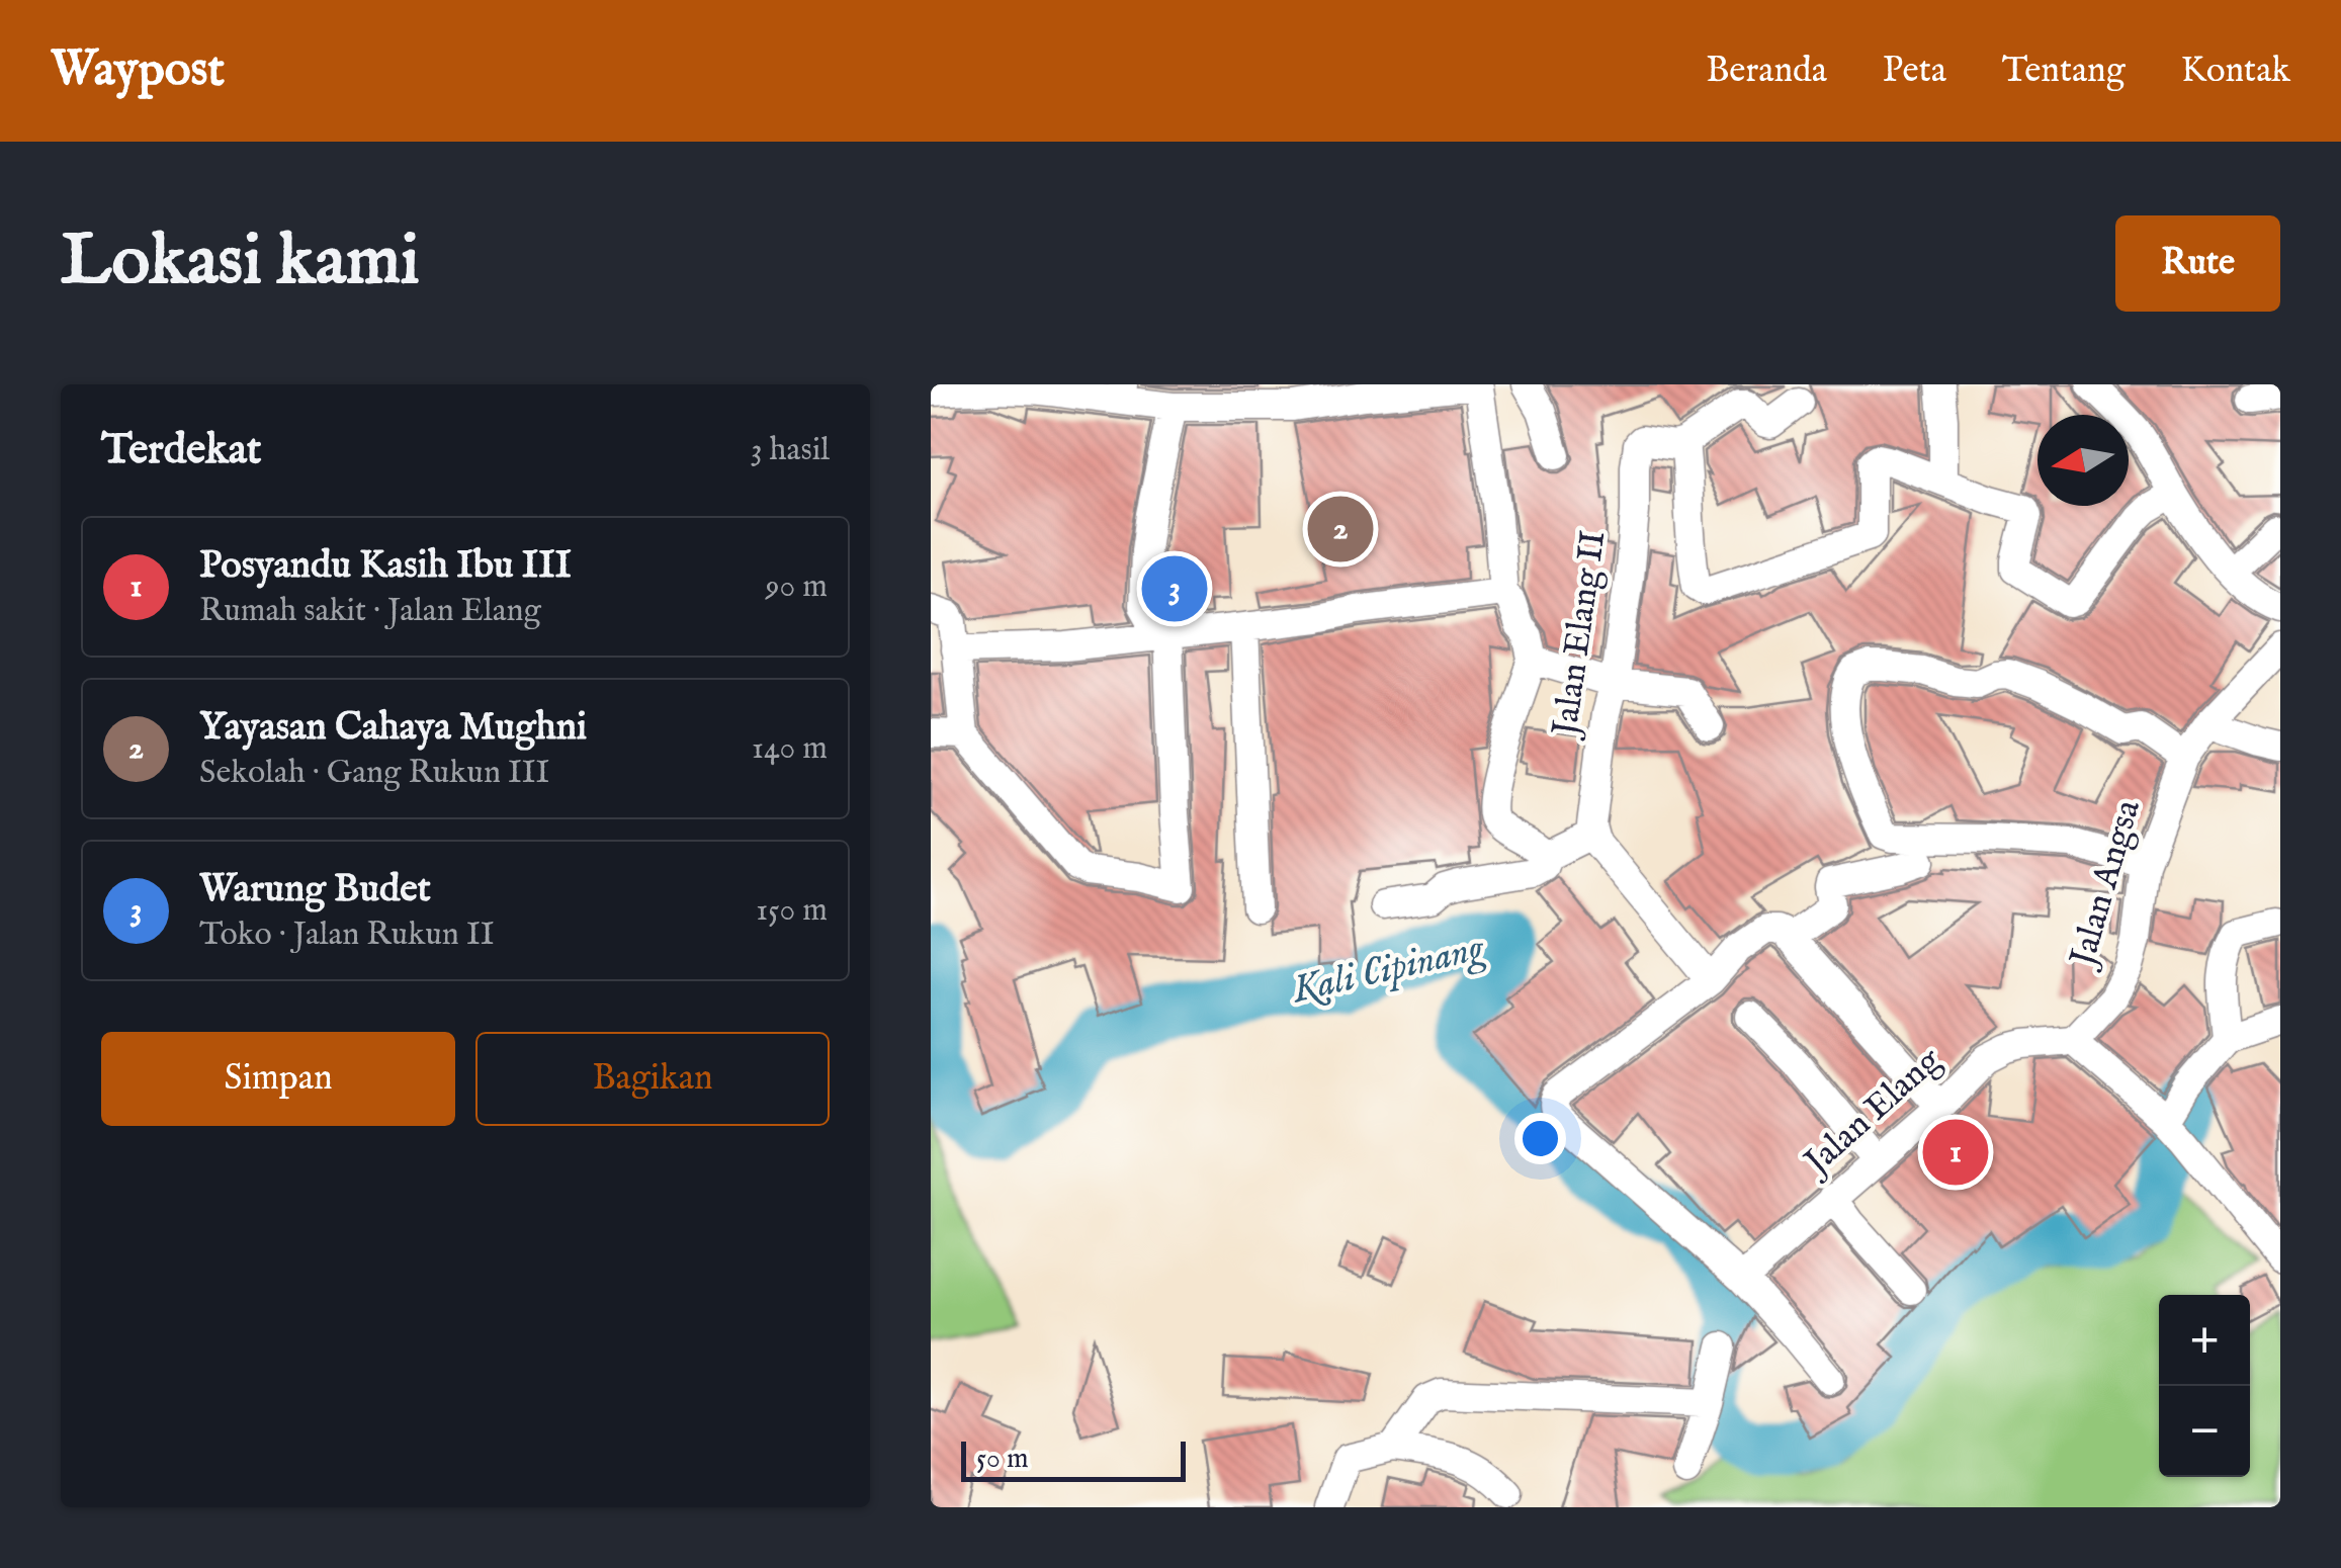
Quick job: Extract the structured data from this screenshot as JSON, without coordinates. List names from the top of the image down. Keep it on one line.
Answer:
{"streets":{"street":["Jalan Elang II","Jalan Angsa","Jalan Elang"]},"crossings":[["Jalan Angsa","Jalan Elang"]],"water":["Kali Cipinang"],"scale_bar":"50 m","north":"left","page":{"header":"Waypost","nav":["Beranda","Peta","Tentang","Kontak"],"buttons":["Rute",["Simpan","Bagikan"]],"title":"Lokasi kami","heading":["Terdekat","3 hasil"],"pins":["2","3","1"],"list":[{"mark":"1","name":"Posyandu Kasih Ibu III","note":"Rumah sakit · Jalan Elang","value":"90 m"},{"mark":"2","name":"Yayasan Cahaya Mughni","note":"Sekolah · Gang Rukun III","value":"140 m"},{"mark":"3","name":"Warung Budet","note":"Toko · Jalan Rukun II","value":"150 m"}],"map_buttons":["+","−"],"scale":"50 m"}}
